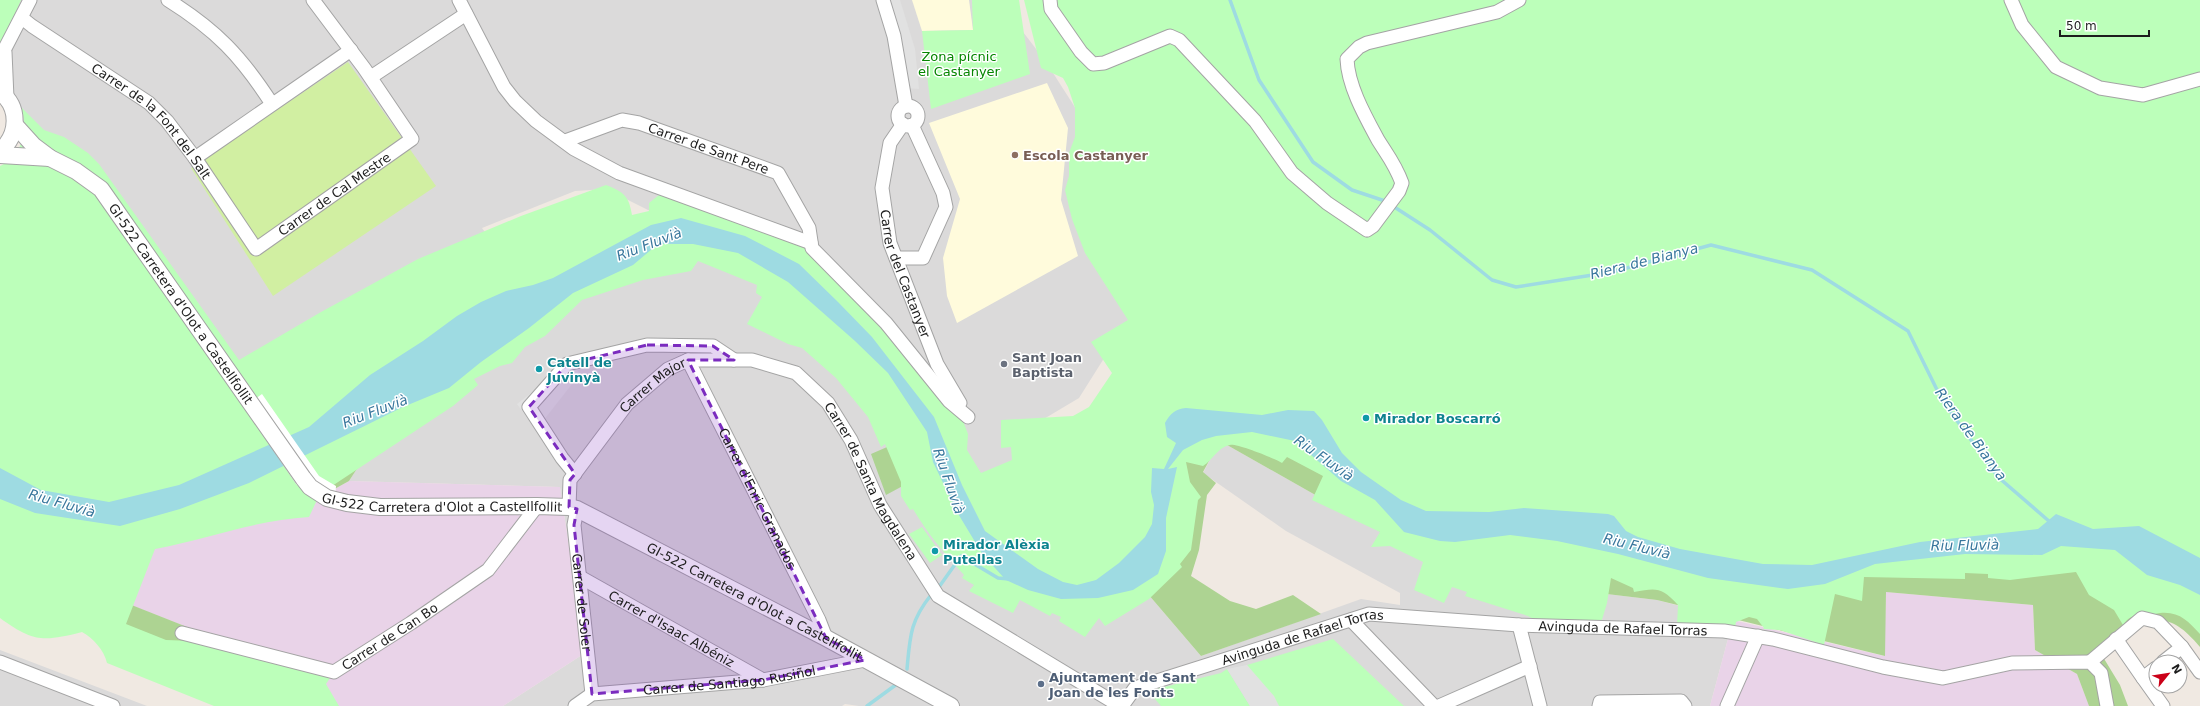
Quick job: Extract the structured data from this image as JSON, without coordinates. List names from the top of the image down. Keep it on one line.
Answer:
{"streets":{"street":["Carrer de la Font del Salt","Carrer de Sant Pere","Carrer de Cal Mestre","Carrer del Castanyer","GI-522 Carretera d'Olot a Castellfollit","Carrer Major","Carrer de Santa Magdalena","Carrer d'Enric Granados","Carrer de Soler","Avinguda de Rafael Torras","Carrer d'Isaac Albéniz","Carrer de Can Bo","Carrer de Santiago Rusiñol"]},"crossings":[["Carrer de la Font del Salt","Carrer de Cal Mestre"],["Carrer de Sant Pere","Carrer del Castanyer"],["GI-522 Carretera d'Olot a Castellfollit","Carrer Major"],["GI-522 Carretera d'Olot a Castellfollit","Carrer d'Enric Granados"],["GI-522 Carretera d'Olot a Castellfollit","Carrer de Soler"],["GI-522 Carretera d'Olot a Castellfollit","Carrer de Can Bo"],["GI-522 Carretera d'Olot a Castellfollit","Carrer de Santiago Rusiñol"],["Carrer Major","Carrer de Santa Magdalena"],["Carrer Major","Carrer d'Enric Granados"],["Carrer Major","Carrer de Soler"],["Carrer de Santa Magdalena","Avinguda de Rafael Torras"],["Carrer de Soler","Carrer d'Isaac Albéniz"],["Carrer de Soler","Carrer de Santiago Rusiñol"],["Carrer d'Isaac Albéniz","Carrer de Santiago Rusiñol"]],"water":["Riu Fluvià","Riera de Bianya"],"parks":["Zona pícnic el Castanyer"],"places":["Escola Castanyer","Sant Joan Baptista","Catell de Juvinyà","Mirador Boscarró","Mirador Alèxia Putellas","Ajuntament de Sant Joan de les Fonts"],"scale_bar":"50 m","north":"top right"}
